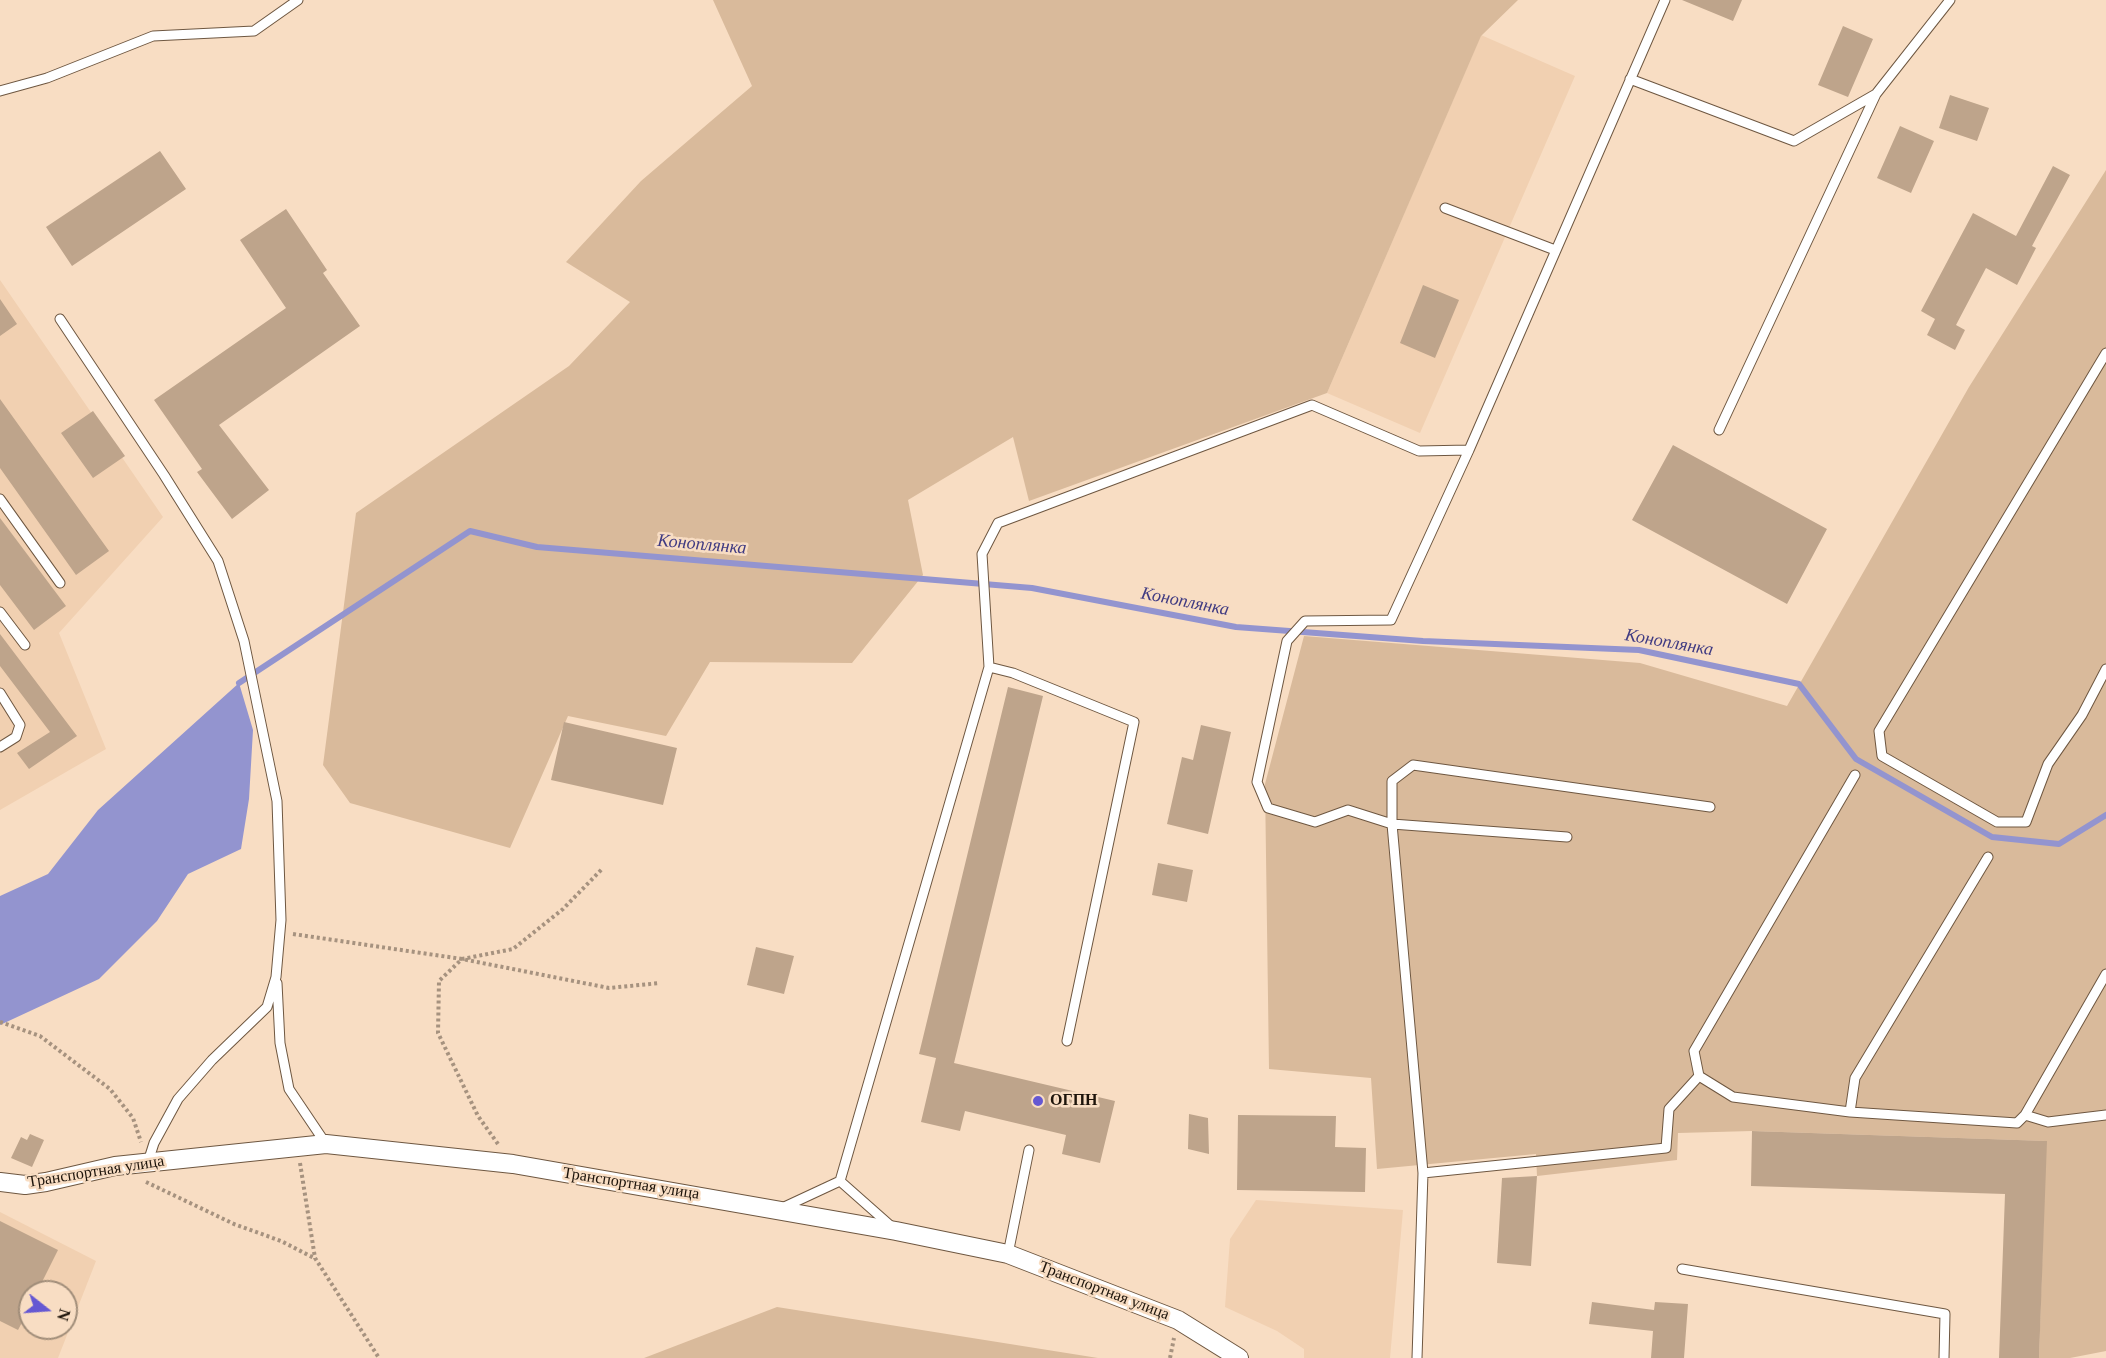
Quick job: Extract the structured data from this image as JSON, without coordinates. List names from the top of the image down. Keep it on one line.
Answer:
{"streets":{"street":["Транспортная улица"]},"water":["Коноплянка"],"places":["ОГПН"],"north":"right"}
